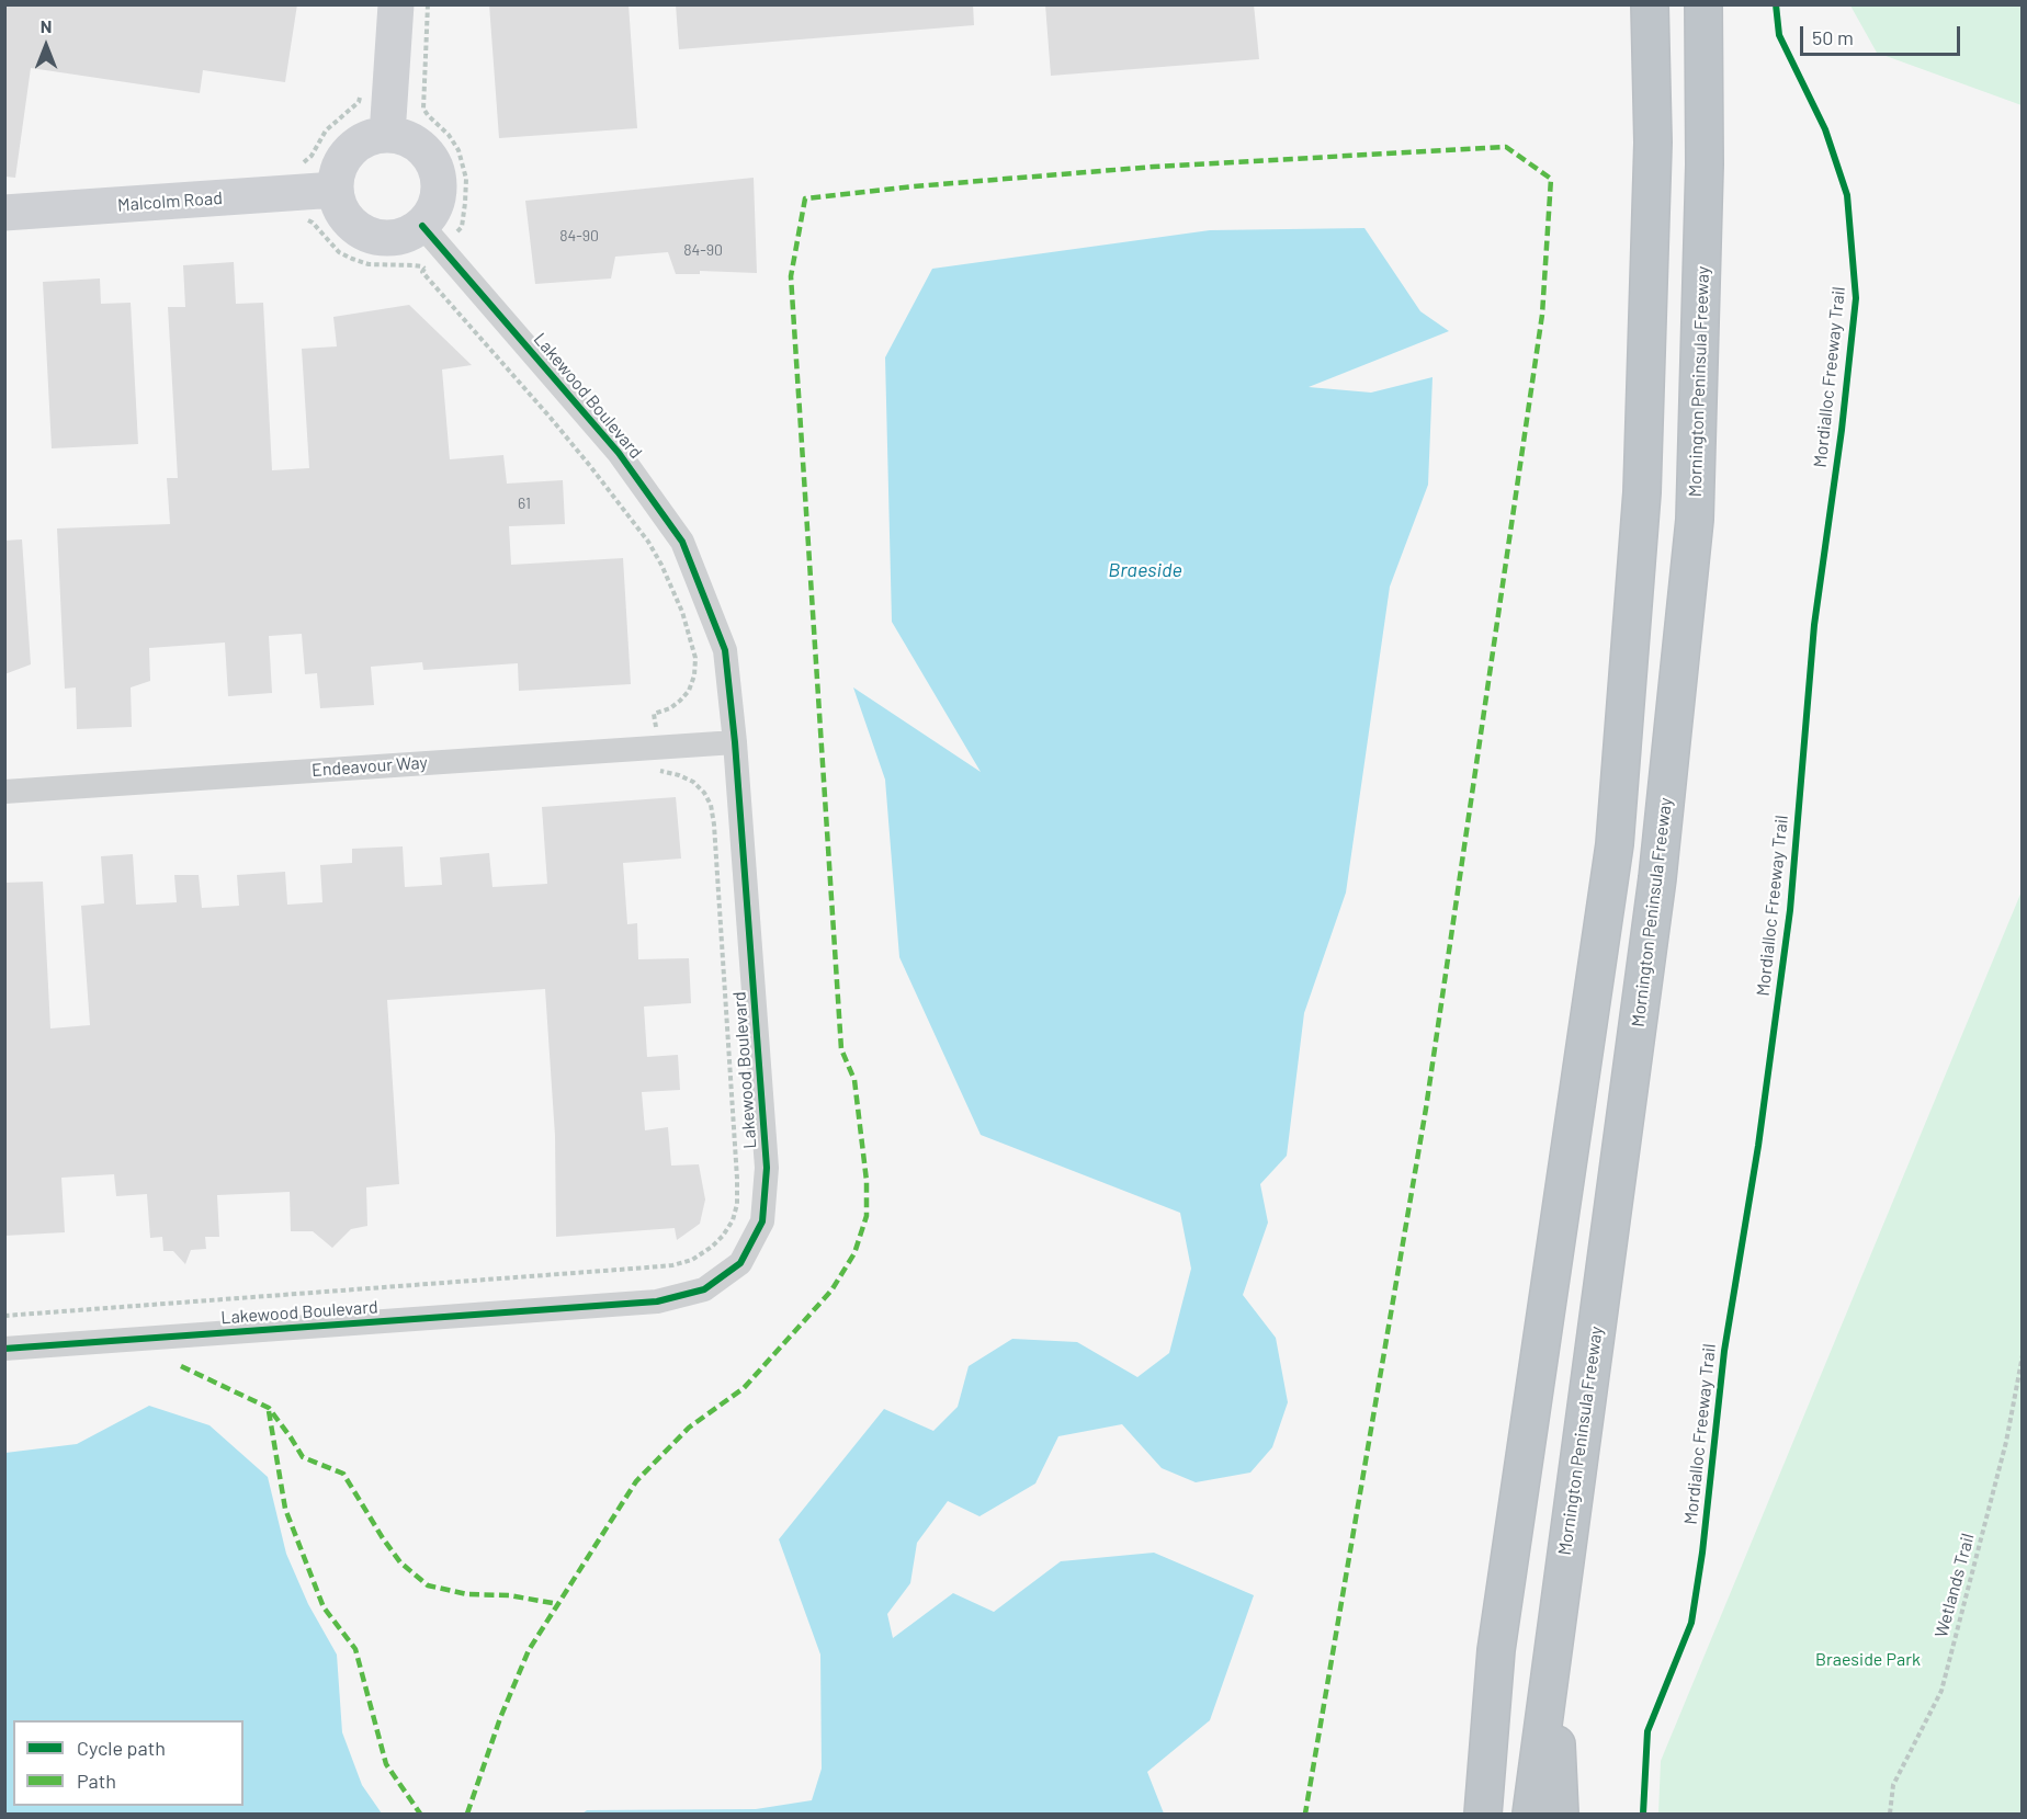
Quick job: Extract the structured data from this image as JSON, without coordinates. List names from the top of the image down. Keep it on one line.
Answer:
{"streets":{"highway":["Mornington Peninsula Freeway"],"street":["Malcolm Road","Lakewood Boulevard","Endeavour Way"],"path":["Wetlands Trail"],"cycle path":["Mordialloc Freeway Trail"]},"crossings":[["Malcolm Road","Lakewood Boulevard"],["Lakewood Boulevard","Endeavour Way"]],"water":["Braeside"],"parks":["Braeside Park"],"house_numbers":["84-90","84-90","61"],"legend":["Cycle path","Path"],"scale_bar":"50 m","north":"top"}
